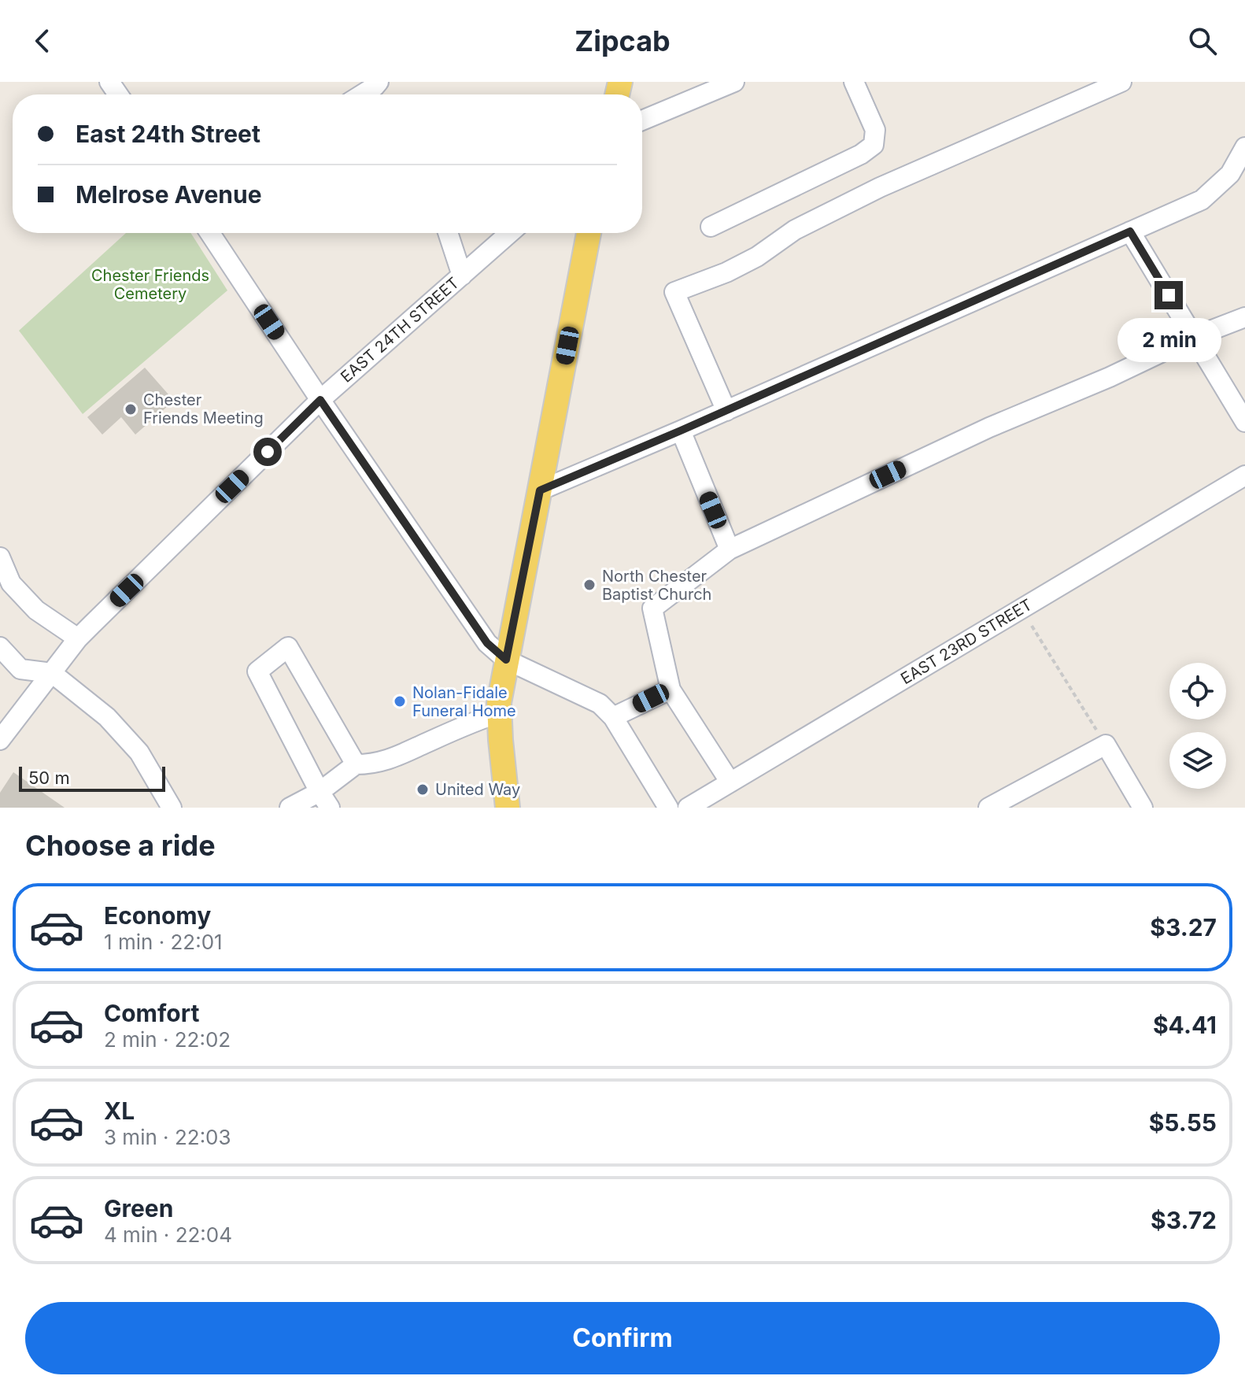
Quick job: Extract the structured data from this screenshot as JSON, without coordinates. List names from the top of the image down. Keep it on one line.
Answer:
{"streets":{"street":["EAST 24TH STREET","EAST 23RD STREET"]},"parks":["Chester Friends Cemetery"],"places":["Chester Friends Meeting","North Chester Baptist Church","Nolan-Fidale Funeral Home","United Way"],"scale_bar":"50 m","page":{"header":"Zipcab","banner":["East 24th Street","Melrose Avenue"],"bubble":"2 min","scale":"50 m","heading":"Choose a ride","list":[{"name":"Economy","note":"1 min · 22:01","value":"$3.27"},{"name":"Comfort","note":"2 min · 22:02","value":"$4.41"},{"name":"XL","note":"3 min · 22:03","value":"$5.55"},{"name":"Green","note":"4 min · 22:04","value":"$3.72"}],"buttons":"Confirm"}}
